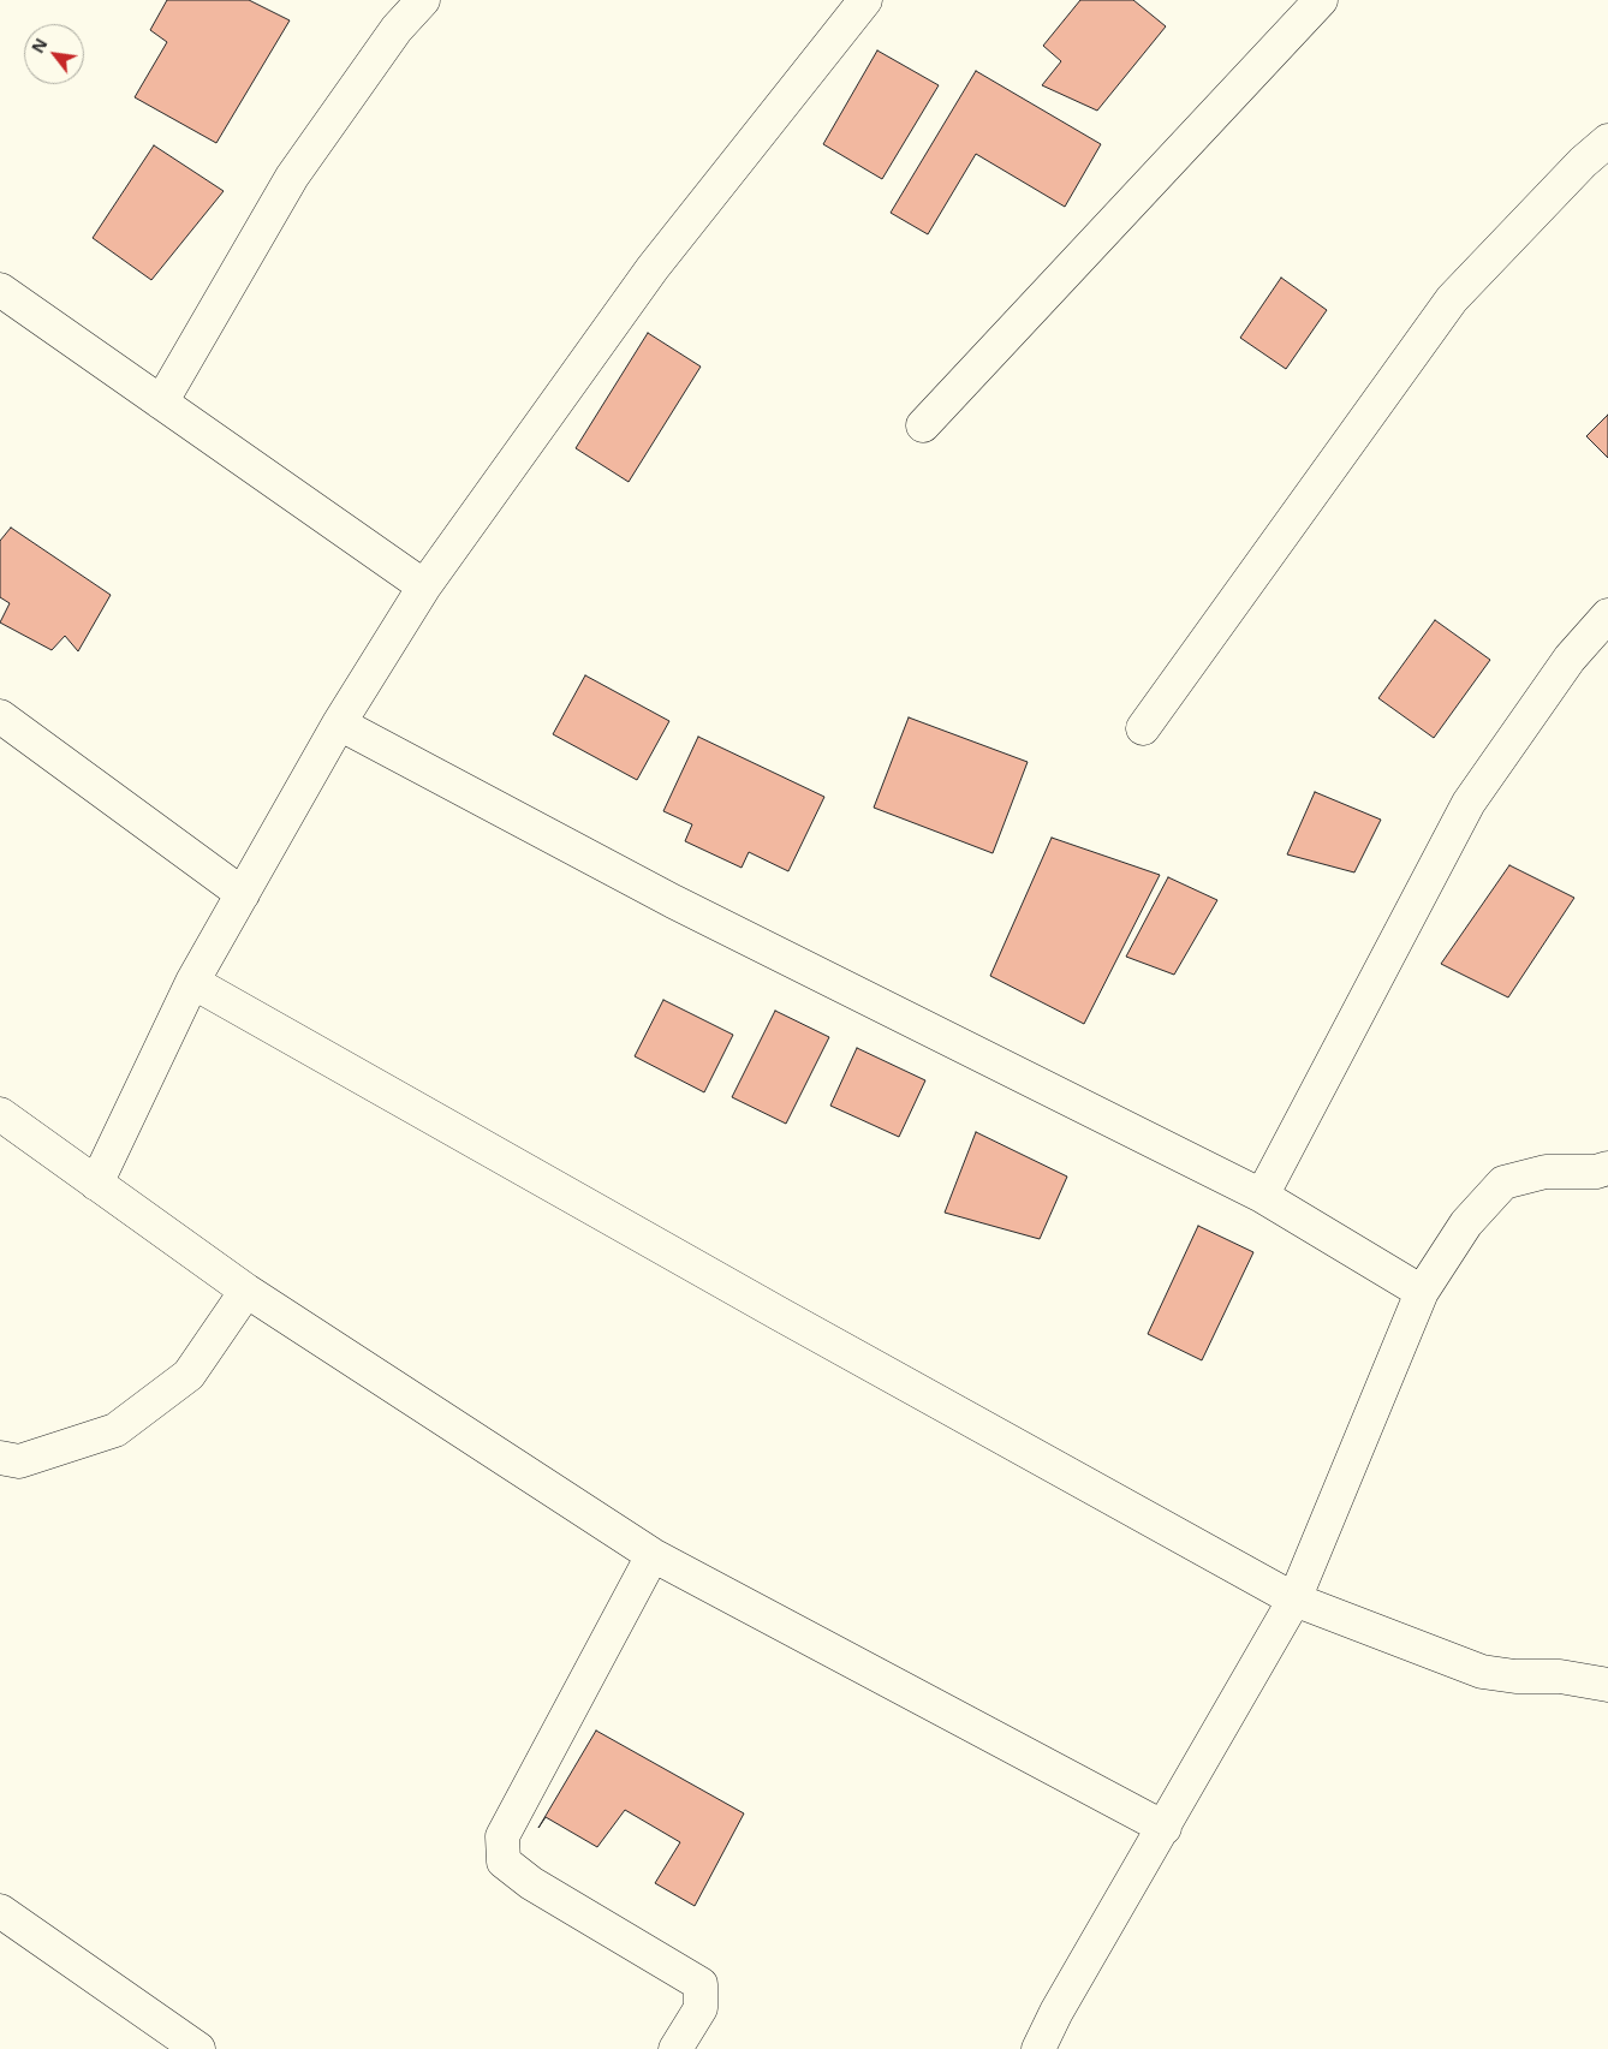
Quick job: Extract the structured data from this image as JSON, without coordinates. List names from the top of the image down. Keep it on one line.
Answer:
{"north":"top left"}
